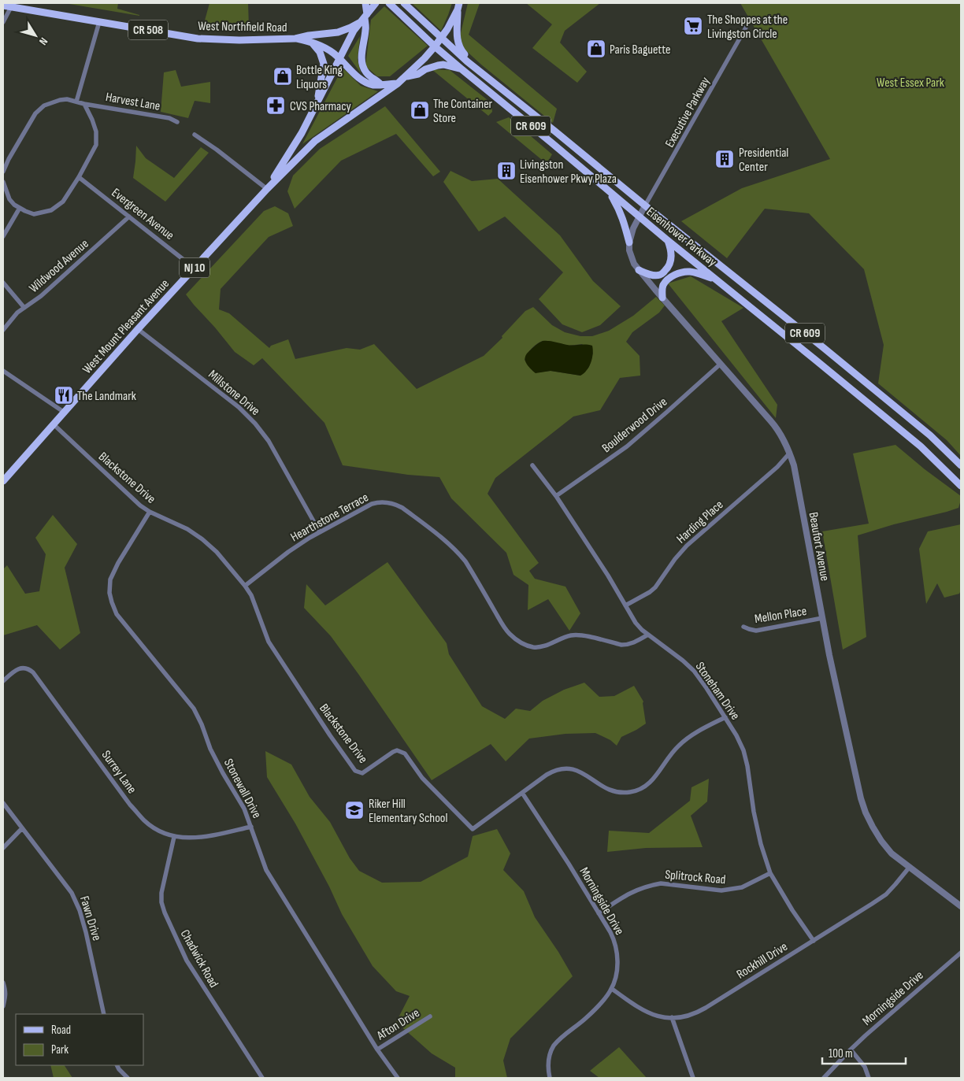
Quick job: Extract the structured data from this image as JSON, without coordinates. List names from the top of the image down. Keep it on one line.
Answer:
{"streets":{"main road":["West Northfield Road","CR 508","CR 609","Eisenhower Parkway","NJ 10","West Mount Pleasant Avenue"],"street":["Harvest Lane","Executive Parkway","Evergreen Avenue","Wildwood Avenue","Millstone Drive","Boulderwood Drive","Blackstone Drive","Hearthstone Terrace","Harding Place","Beaufort Avenue","Mellon Place","Stoneham Drive","Surrey Lane","Stonewall Drive","Splitrock Road","Morningside Drive","Fawn Drive","Chadwick Road","Rockhill Drive","Afton Drive"]},"crossings":[["West Northfield Road","CR 508"],["CR 508","NJ 10"],["CR 508","West Mount Pleasant Avenue"],["Executive Parkway","Eisenhower Parkway"],["Evergreen Avenue","Wildwood Avenue"],["Evergreen Avenue","West Mount Pleasant Avenue"],["Eisenhower Parkway","NJ 10"],["NJ 10","West Mount Pleasant Avenue"],["West Mount Pleasant Avenue","Millstone Drive"],["West Mount Pleasant Avenue","Blackstone Drive"],["Millstone Drive","Hearthstone Terrace"],["Boulderwood Drive","Beaufort Avenue"],["Boulderwood Drive","Stoneham Drive"],["Blackstone Drive","Hearthstone Terrace"],["Blackstone Drive","Stoneham Drive"],["Blackstone Drive","Stonewall Drive"],["Blackstone Drive","Morningside Drive"],["Hearthstone Terrace","Stoneham Drive"],["Harding Place","Beaufort Avenue"],["Harding Place","Stoneham Drive"],["Beaufort Avenue","Mellon Place"],["Beaufort Avenue","Rockhill Drive"],["Stoneham Drive","Splitrock Road"],["Stoneham Drive","Rockhill Drive"],["Surrey Lane","Stonewall Drive"],["Surrey Lane","Chadwick Road"],["Stonewall Drive","Afton Drive"],["Splitrock Road","Morningside Drive"],["Morningside Drive","Rockhill Drive"]],"parks":["West Essex Park"],"places":{"supermarket":["The Shoppes at the Livingston Circle"],"shop":["Paris Baguette","Bottle King Liquors","The Container Store"],"pharmacy":["CVS Pharmacy"],"building":["Presidential Center","Livingston Eisenhower Pkwy Plaza"],"restaurant":["The Landmark"],"school or university":["Riker Hill Elementary School"]},"legend":["Road","Park"],"scale_bar":"100 m","north":"bottom right"}
